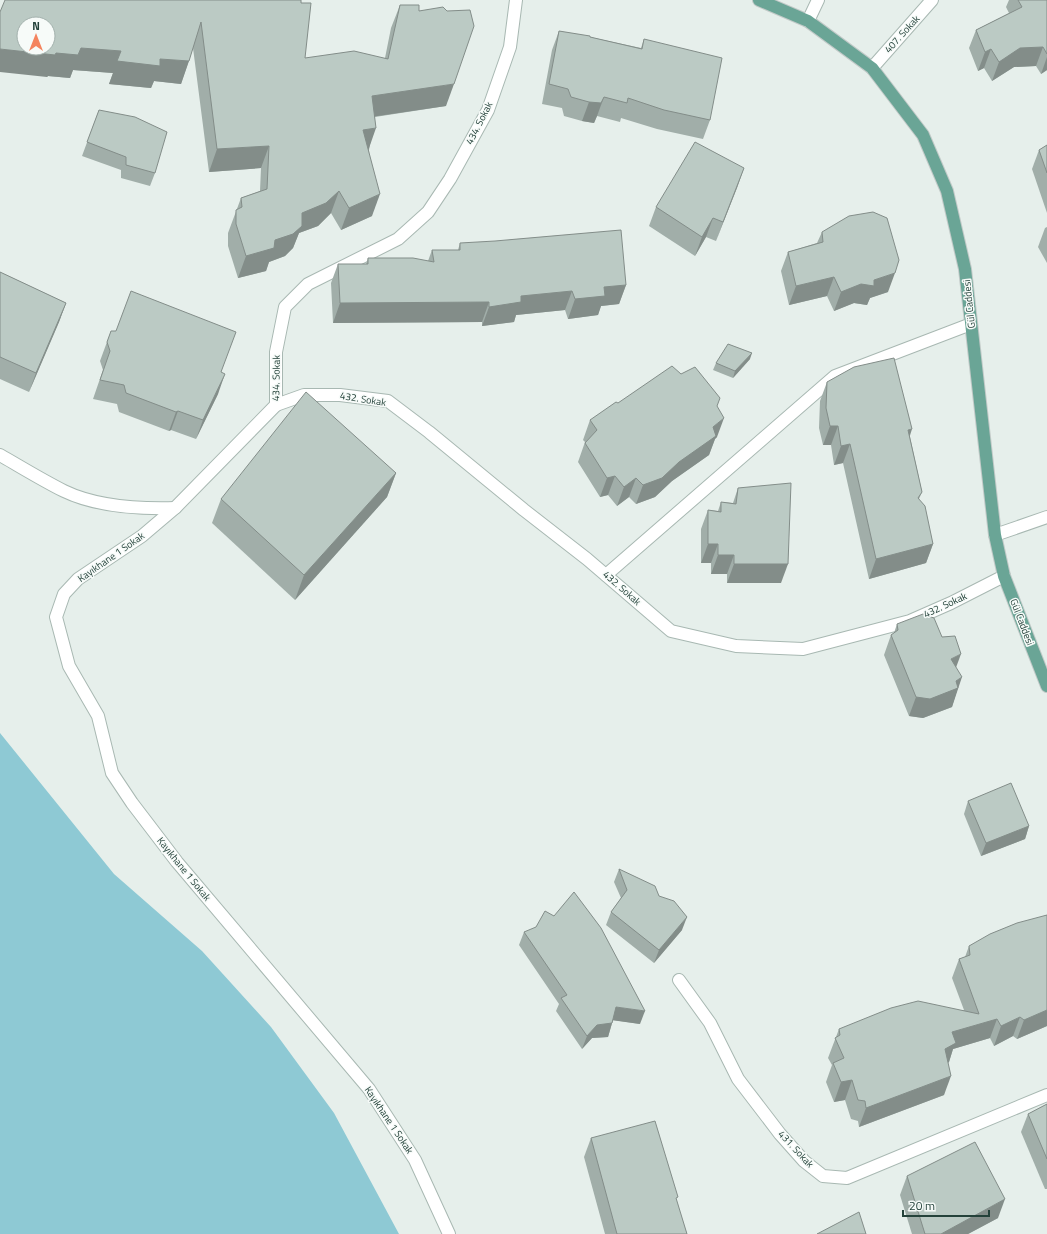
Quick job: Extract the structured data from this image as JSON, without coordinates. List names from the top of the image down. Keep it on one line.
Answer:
{"streets":{"main road":["Gül Caddesi"],"street":["407. Sokak","434. Sokak","432. Sokak","Kayıkhane 1 Sokak","431. Sokak"]},"crossings":[["407. Sokak","Gül Caddesi"],["434. Sokak","432. Sokak"],["434. Sokak","Kayıkhane 1 Sokak"],["Gül Caddesi","432. Sokak"]],"scale_bar":"20 m","north":"top"}
